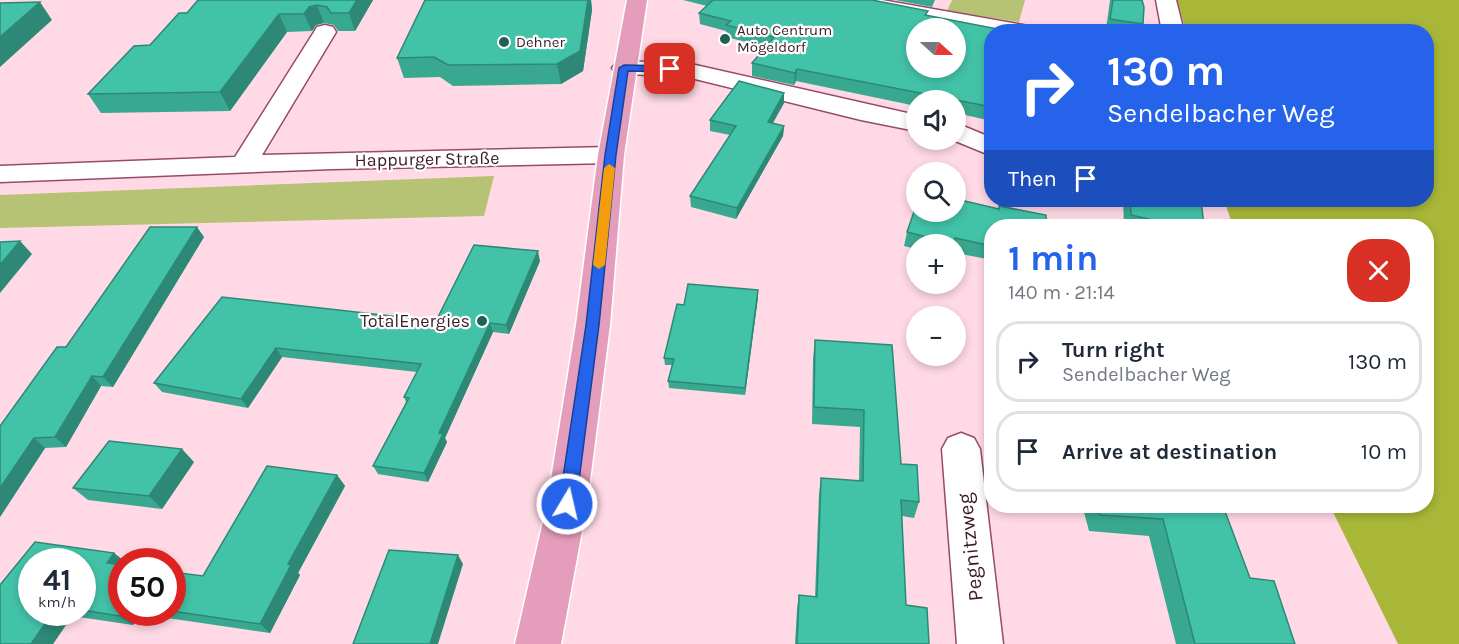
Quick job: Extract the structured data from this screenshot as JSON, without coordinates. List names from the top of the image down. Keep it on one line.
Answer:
{"streets":{"street":["Happurger Straße","Pegnitzweg"]},"places":["Auto Centrum Mögeldorf","Dehner","TotalEnergies"],"north":"right","page":{"map_buttons":["+","−"],"turn":["130 m","Sendelbacher Weg"],"then":"Then","heading":["1 min","140 m · 21:14"],"list":[{"name":"Turn right","note":"Sendelbacher Weg","value":"130 m"},{"name":"Arrive at destination","value":"10 m"}],"speed":"41 km/h","limit":"50"}}
